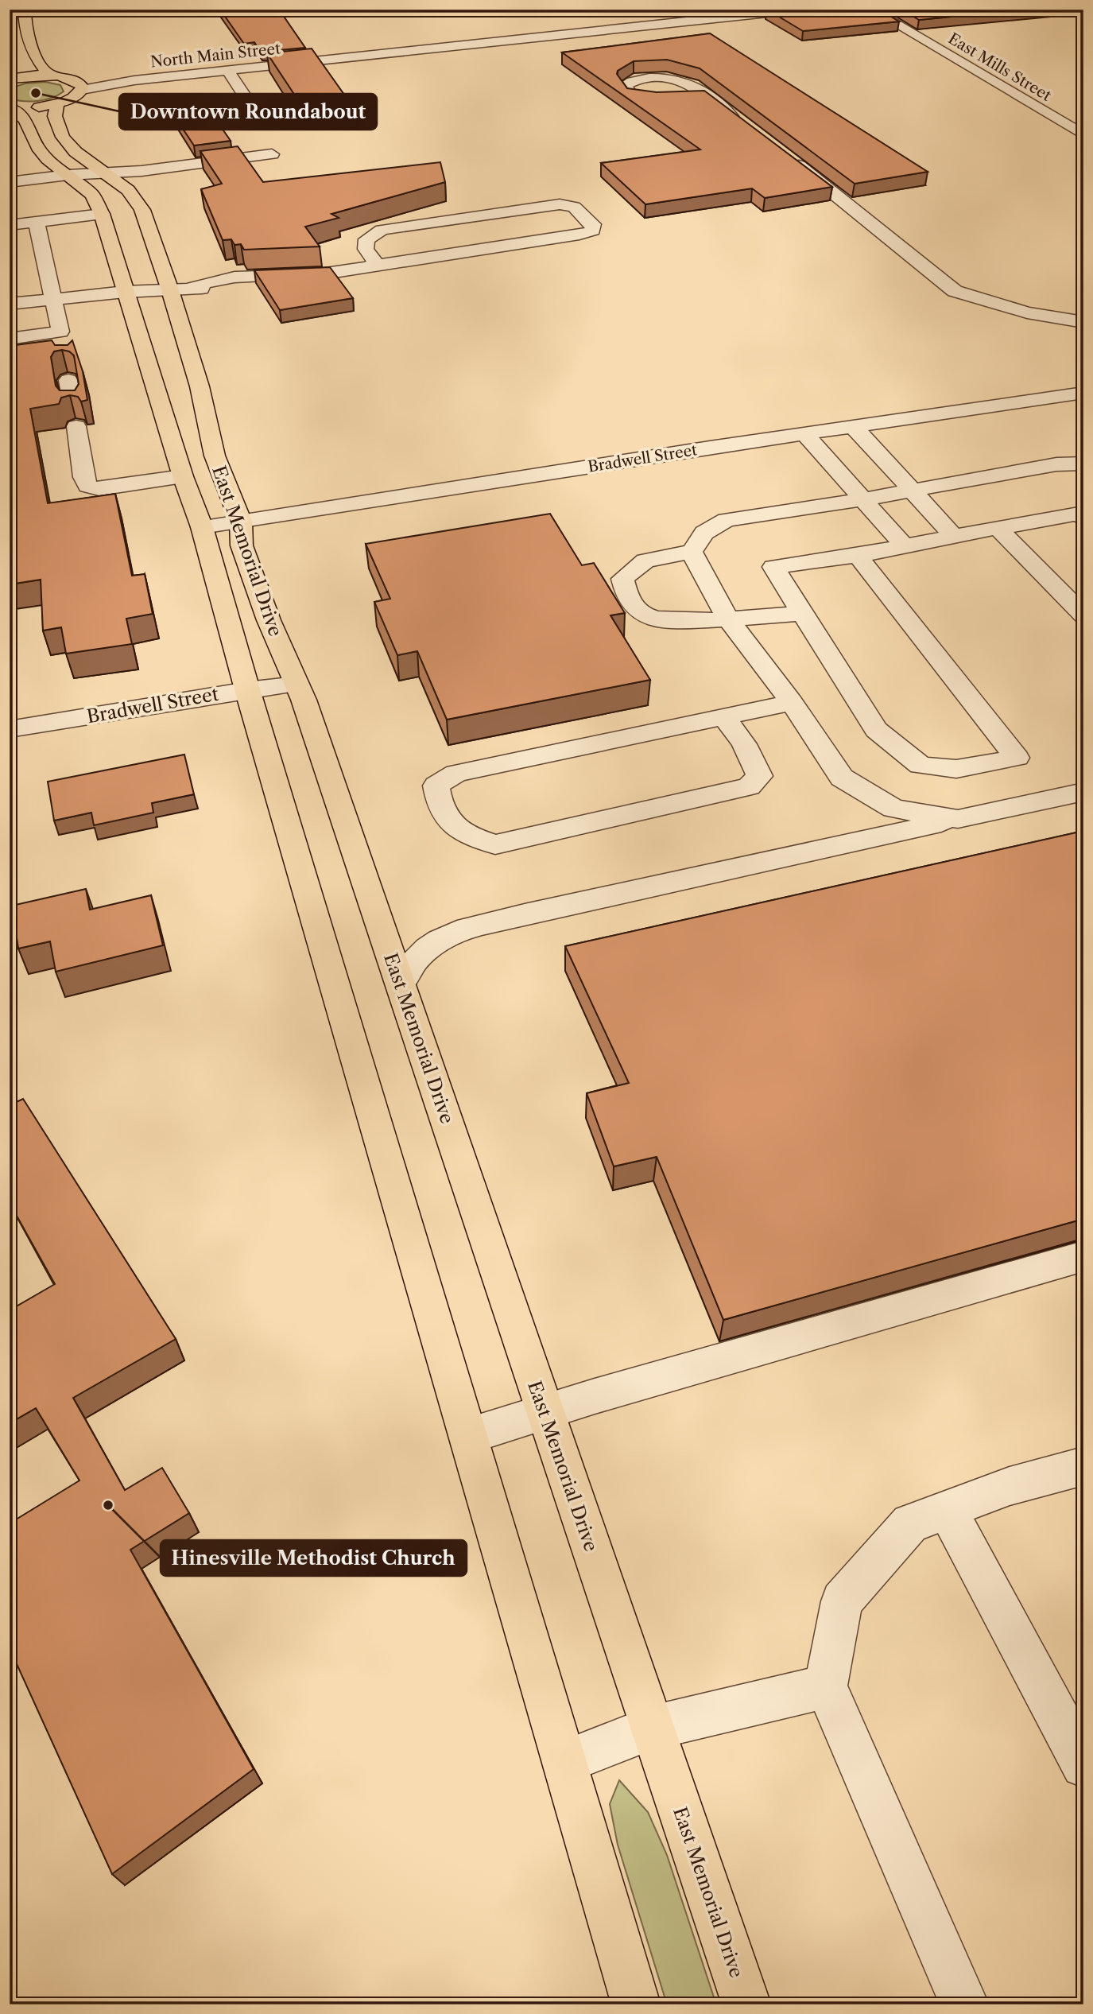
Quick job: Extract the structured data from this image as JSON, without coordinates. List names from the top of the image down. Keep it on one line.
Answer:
{"streets":{"main road":["East Memorial Drive"],"street":["North Main Street","East Mills Street","Bradwell Street"]},"crossings":[["North Main Street","East Memorial Drive"],["Bradwell Street","East Memorial Drive"]],"places":["Downtown Roundabout","Hinesville Methodist Church"]}
